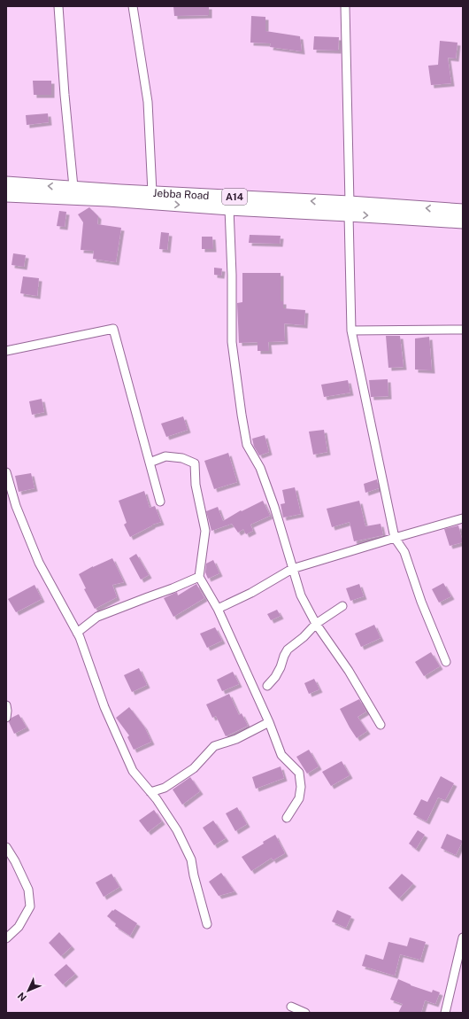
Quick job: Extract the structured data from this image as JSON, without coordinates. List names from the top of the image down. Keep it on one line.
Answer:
{"streets":{"highway":["Jebba Road","A14"]},"north":"bottom left"}
